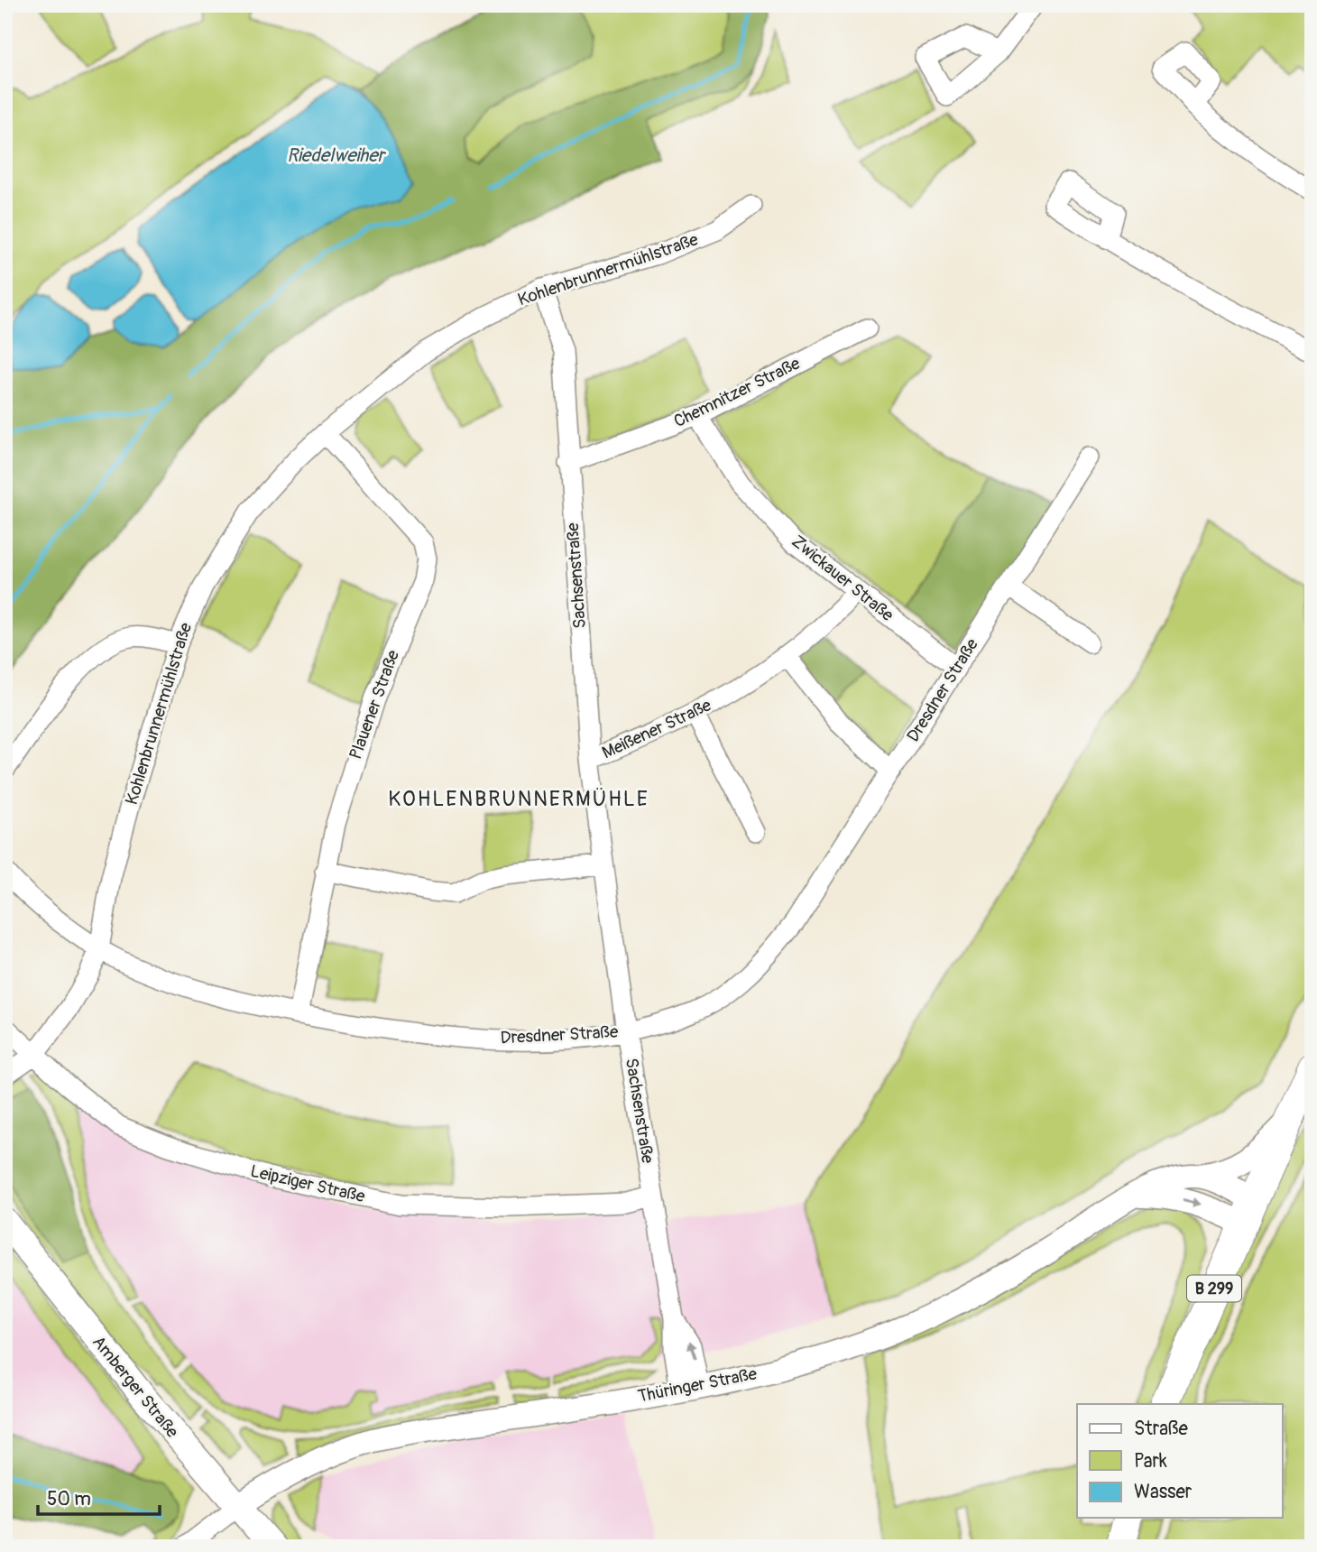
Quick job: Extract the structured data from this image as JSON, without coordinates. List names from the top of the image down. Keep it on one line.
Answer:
{"streets":{"main road":["B 299","Amberger Straße"],"street":["Kohlenbrunnermühlstraße","Chemnitzer Straße","Sachsenstraße","Zwickauer Straße","Dresdner Straße","Plauener Straße","Meißener Straße","Leipziger Straße","Thüringer Straße"]},"crossings":[["Kohlenbrunnermühlstraße","Sachsenstraße"],["Kohlenbrunnermühlstraße","Dresdner Straße"],["Kohlenbrunnermühlstraße","Plauener Straße"],["Kohlenbrunnermühlstraße","Leipziger Straße"],["Chemnitzer Straße","Sachsenstraße"],["Chemnitzer Straße","Zwickauer Straße"],["Sachsenstraße","Dresdner Straße"],["Sachsenstraße","Meißener Straße"],["Sachsenstraße","Leipziger Straße"],["Sachsenstraße","Thüringer Straße"],["Zwickauer Straße","Dresdner Straße"],["Zwickauer Straße","Meißener Straße"],["Dresdner Straße","Plauener Straße"],["B 299","Thüringer Straße"],["Thüringer Straße","Amberger Straße"]],"districts":["KOHLENBRUNNERMÜHLE"],"water":["Riedelweiher"],"legend":["Straße","Park","Wasser"],"scale_bar":"50 m"}
